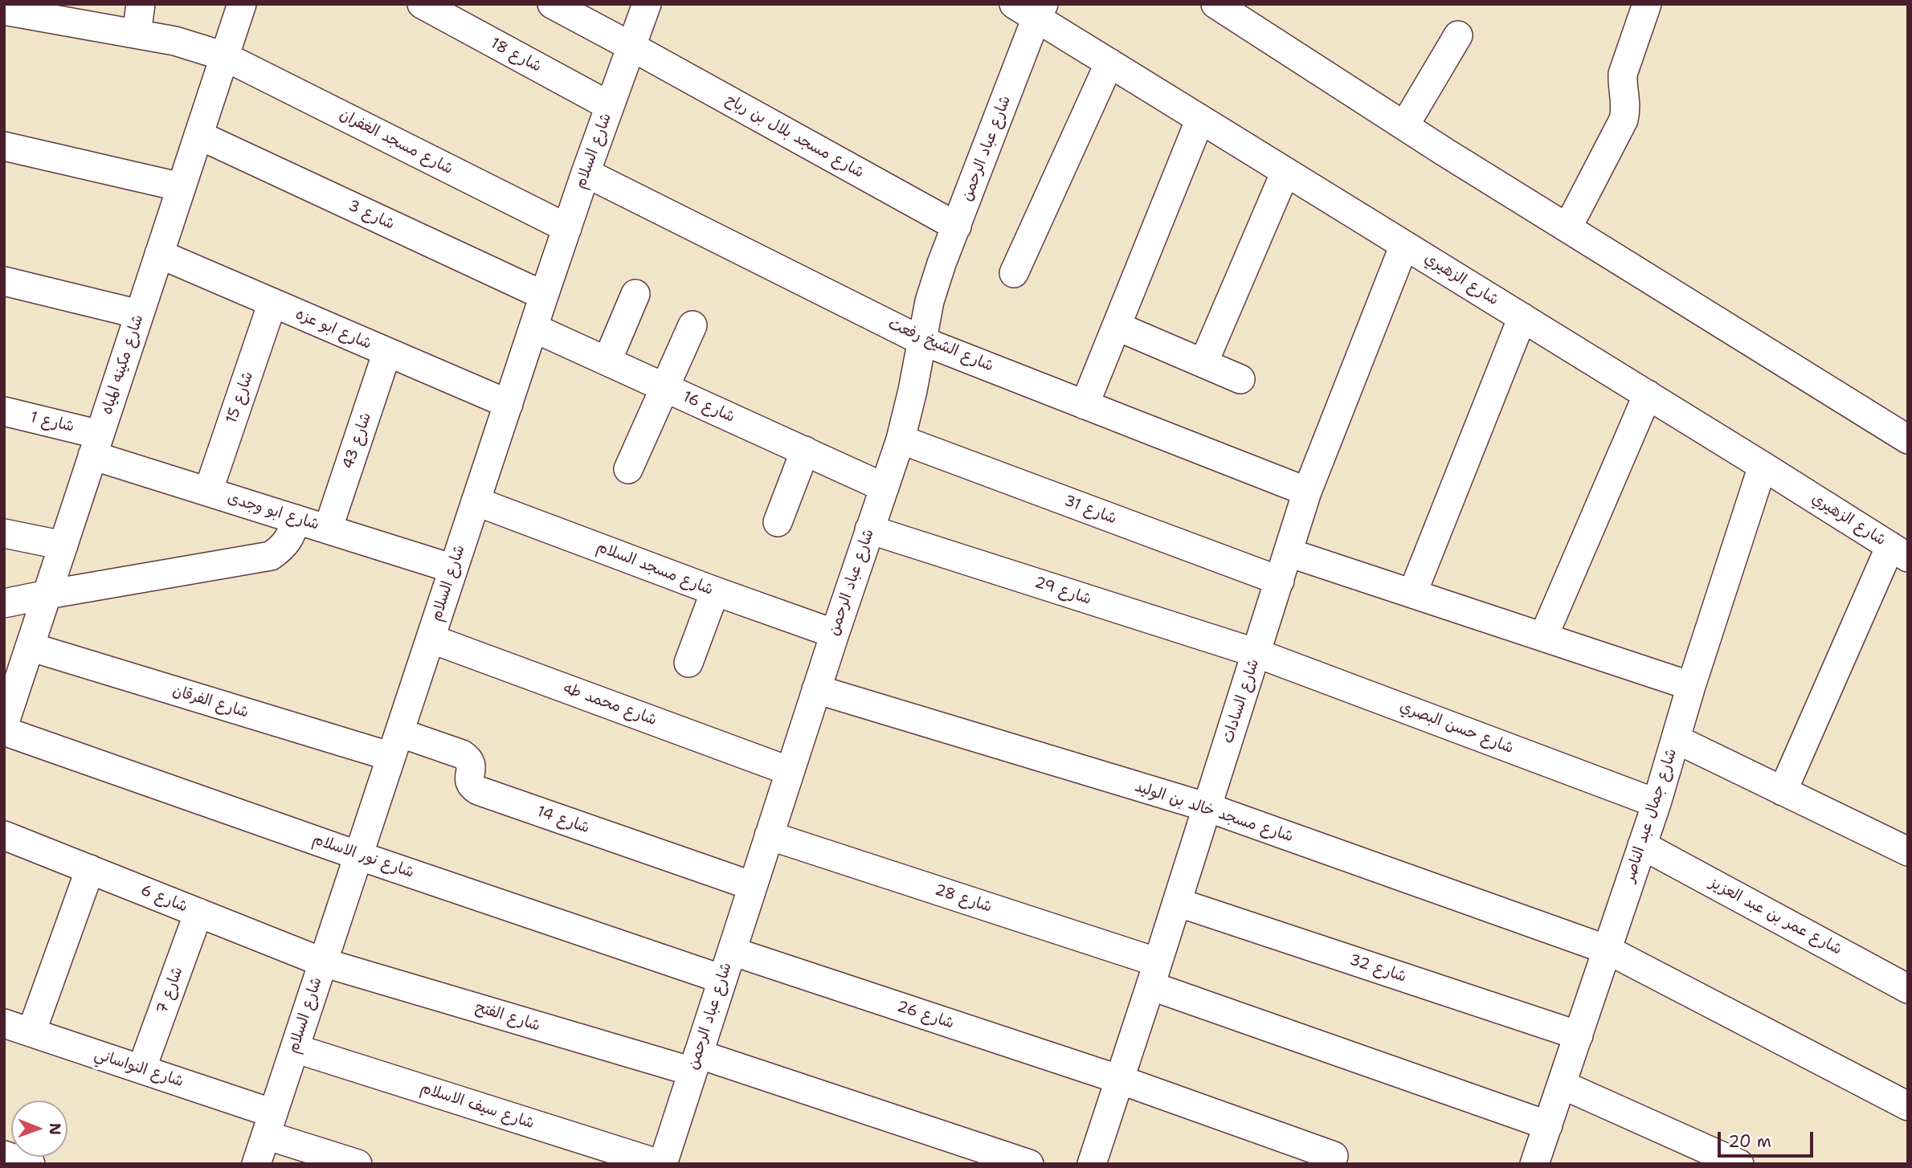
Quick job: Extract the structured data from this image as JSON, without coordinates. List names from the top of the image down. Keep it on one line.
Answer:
{"streets":{"street":["شارع 18","شارع مسجد بلال بن رباح","شارع مسجد الغفران","شارع عباد الرحمن","شارع السلام","شارع 3","شارع الزهيري","شارع ابو عزه","شارع الشيخ رفعت","شارع مكينه المياه","شارع 15","شارع 16","شارع 1","شارع 43","شارع 31","شارع ابو وجدى","شارع مسجد السلام","شارع 29","شارع السادات","شارع الفرقان","شارع محمد طه","شارع حسن البصري","شارع مسجد خالد بن الوليد","شارع جمال عبد الناصر","شارع 14","شارع نور الاسلام","شارع 6","شارع 28","شارع عمر بن عبد العزيز","شارع 32","شارع 7","شارع 26","شارع الفتح","شارع النواساني","شارع سيف الاسلام"]},"crossings":[["شارع 18","شارع السلام"],["شارع مسجد بلال بن رباح","شارع عباد الرحمن"],["شارع مسجد بلال بن رباح","شارع السلام"],["شارع مسجد الغفران","شارع السلام"],["شارع مسجد الغفران","شارع مكينه المياه"],["شارع عباد الرحمن","شارع الزهيري"],["شارع عباد الرحمن","شارع الشيخ رفعت"],["شارع عباد الرحمن","شارع 16"],["شارع عباد الرحمن","شارع 31"],["شارع عباد الرحمن","شارع مسجد السلام"],["شارع عباد الرحمن","شارع 29"],["شارع عباد الرحمن","شارع محمد طه"],["شارع عباد الرحمن","شارع مسجد خالد بن الوليد"],["شارع عباد الرحمن","شارع 14"],["شارع عباد الرحمن","شارع نور الاسلام"],["شارع عباد الرحمن","شارع 28"],["شارع عباد الرحمن","شارع 26"],["شارع عباد الرحمن","شارع الفتح"],["شارع عباد الرحمن","شارع سيف الاسلام"],["شارع السلام","شارع 3"],["شارع السلام","شارع ابو عزه"],["شارع السلام","شارع الشيخ رفعت"],["شارع السلام","شارع 16"],["شارع السلام","شارع ابو وجدى"],["شارع السلام","شارع مسجد السلام"],["شارع السلام","شارع الفرقان"],["شارع السلام","شارع محمد طه"],["شارع السلام","شارع 14"],["شارع السلام","شارع نور الاسلام"],["شارع السلام","شارع 6"],["شارع السلام","شارع الفتح"],["شارع السلام","شارع النواساني"],["شارع السلام","شارع سيف الاسلام"],["شارع 3","شارع مكينه المياه"],["شارع الزهيري","شارع السادات"],["شارع الزهيري","شارع جمال عبد الناصر"],["شارع ابو عزه","شارع مكينه المياه"],["شارع ابو عزه","شارع 15"],["شارع ابو عزه","شارع 43"],["شارع الشيخ رفعت","شارع السادات"],["شارع مكينه المياه","شارع 1"],["شارع مكينه المياه","شارع ابو وجدى"],["شارع مكينه المياه","شارع الفرقان"],["شارع 15","شارع ابو وجدى"],["شارع 1","شارع ابو وجدى"],["شارع 43","شارع ابو وجدى"],["شارع 31","شارع السادات"],["شارع 29","شارع السادات"],["شارع 29","شارع حسن البصري"],["شارع السادات","شارع حسن البصري"],["شارع السادات","شارع مسجد خالد بن الوليد"],["شارع السادات","شارع 28"],["شارع السادات","شارع 32"],["شارع السادات","شارع 26"],["شارع الفرقان","شارع 14"],["شارع حسن البصري","شارع جمال عبد الناصر"],["شارع مسجد خالد بن الوليد","شارع جمال عبد الناصر"],["شارع جمال عبد الناصر","شارع 28"],["شارع جمال عبد الناصر","شارع عمر بن عبد العزيز"],["شارع جمال عبد الناصر","شارع 32"],["شارع 6","شارع 7"],["شارع 6","شارع الفتح"],["شارع 7","شارع النواساني"]],"scale_bar":"20 m","north":"right"}
